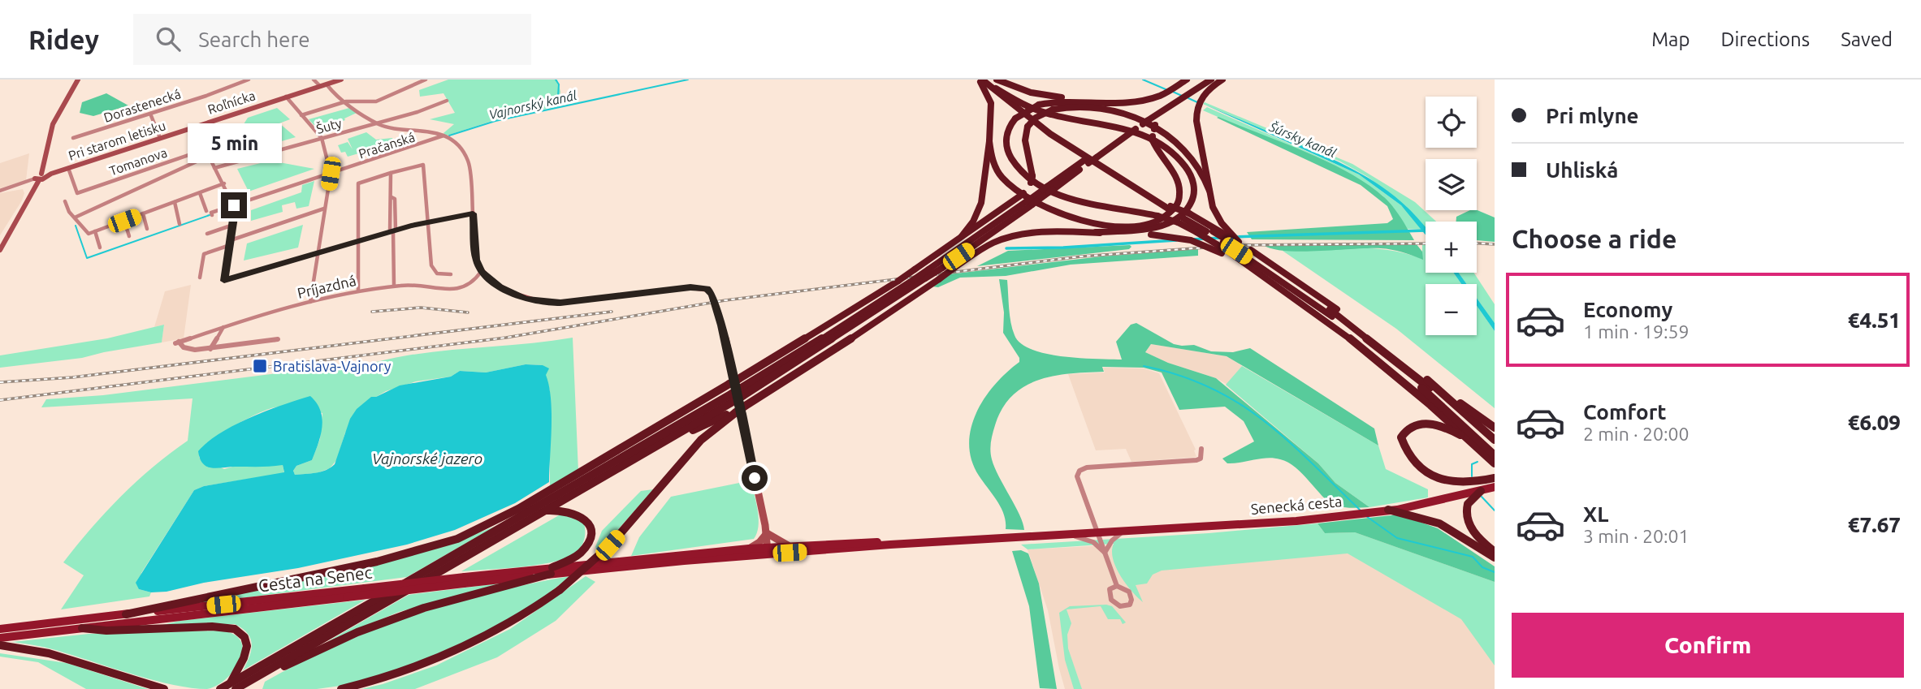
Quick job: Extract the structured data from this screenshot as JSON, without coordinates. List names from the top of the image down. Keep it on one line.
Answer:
{"streets":{"main road":["Senecká cesta","Cesta na Senec"],"street":["Roľnícka","Dorastenecká","Šuty","Pri starom letisku","Pračanská","Tomanova","Príjazdná"]},"crossings":[["Roľnícka","Pri starom letisku"],["Pri starom letisku","Tomanova"]],"water":["Vajnorský kanál","Šúrsky kanál","Vajnorské jazero"],"places":{"transit":["Bratislava-Vajnory"]},"page":{"header":"Ridey","search":"Search here","nav":["Map","Directions","Saved"],"banner":["Pri mlyne","Uhliská"],"map_buttons":["+","−"],"bubble":"5 min","heading":"Choose a ride","list":[{"name":"Economy","note":"1 min · 19:59","value":"€4.51"},{"name":"Comfort","note":"2 min · 20:00","value":"€6.09"},{"name":"XL","note":"3 min · 20:01","value":"€7.67"}],"buttons":"Confirm"}}
